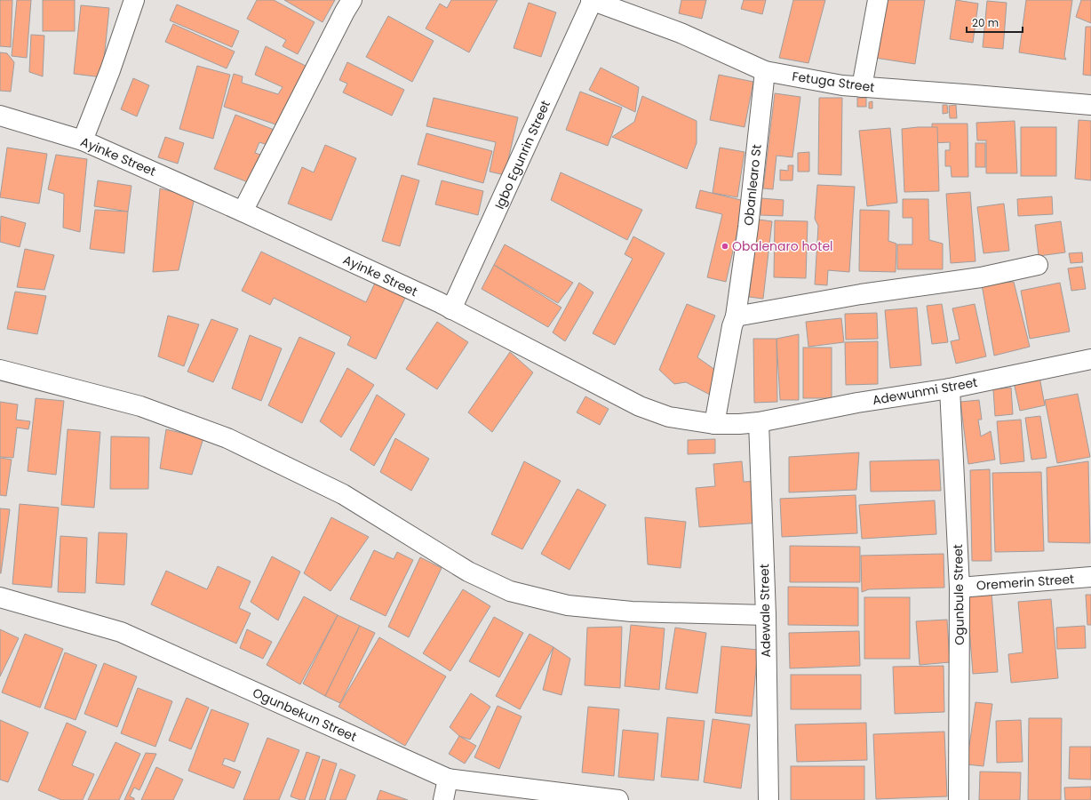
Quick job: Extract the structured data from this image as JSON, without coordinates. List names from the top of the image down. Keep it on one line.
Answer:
{"streets":{"street":["Fetuga Street","Igbo Egunrin Street","Ayinke Street","Obanlearo St","Adewunmi Street","Oremerin Street","Ogunbule Street","Adewale Street","Ogunbekun Street"]},"crossings":[["Fetuga Street","Igbo Egunrin Street"],["Fetuga Street","Obanlearo St"],["Igbo Egunrin Street","Ayinke Street"],["Ayinke Street","Obanlearo St"],["Ayinke Street","Adewunmi Street"],["Ayinke Street","Adewale Street"],["Adewunmi Street","Ogunbule Street"],["Adewunmi Street","Adewale Street"],["Oremerin Street","Ogunbule Street"]],"places":["Obalenaro hotel"],"scale_bar":"20 m"}
